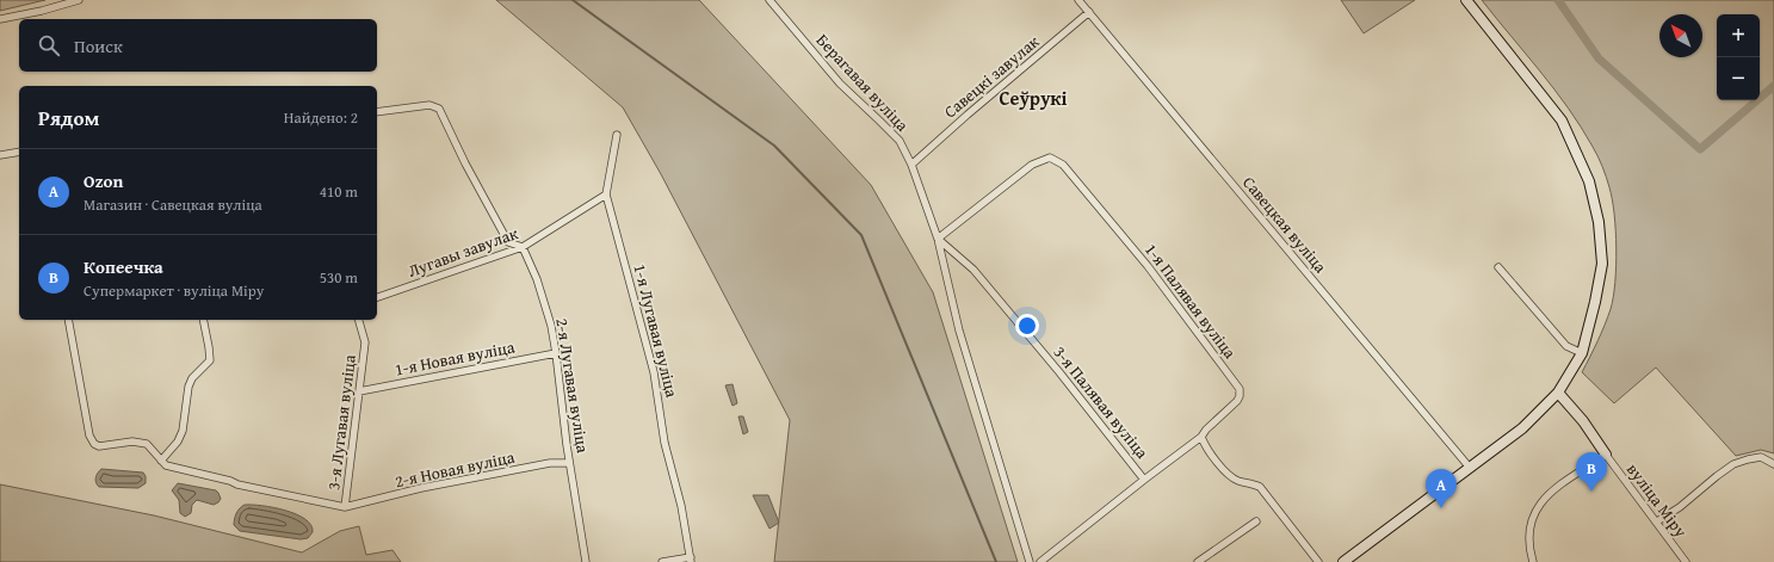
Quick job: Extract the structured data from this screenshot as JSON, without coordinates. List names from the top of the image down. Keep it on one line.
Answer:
{"streets":{"street":["Савецкі завулак","Берагавая вуліца","Савецкая вуліца","Лугавы завулак","1-я Палявая вуліца","1-я Лугавая вуліца","1-я Новая вуліца","2-я Лугавая вуліца","3-я Палявая вуліца","3-я Лугавая вуліца","2-я Новая вуліца","вуліца Міру"]},"crossings":[["Савецкі завулак","Берагавая вуліца"],["Савецкі завулак","Савецкая вуліца"],["Берагавая вуліца","1-я Палявая вуліца"],["Берагавая вуліца","3-я Палявая вуліца"],["Лугавы завулак","1-я Лугавая вуліца"],["Лугавы завулак","2-я Лугавая вуліца"],["1-я Палявая вуліца","3-я Палявая вуліца"],["1-я Новая вуліца","2-я Лугавая вуліца"],["1-я Новая вуліца","3-я Лугавая вуліца"],["2-я Лугавая вуліца","2-я Новая вуліца"],["3-я Лугавая вуліца","2-я Новая вуліца"]],"districts":["Сеўрукі"],"north":"top left","page":{"map_buttons":["+","−"],"search":"Поиск","heading":["Рядом","Найдено: 2"],"list":[{"mark":"A","name":"Ozon","note":"Магазин · Савецкая вуліца","value":"410 m"},{"mark":"B","name":"Копеечка","note":"Супермаркет · вуліца Міру","value":"530 m"}],"pins":["B","A"]}}
